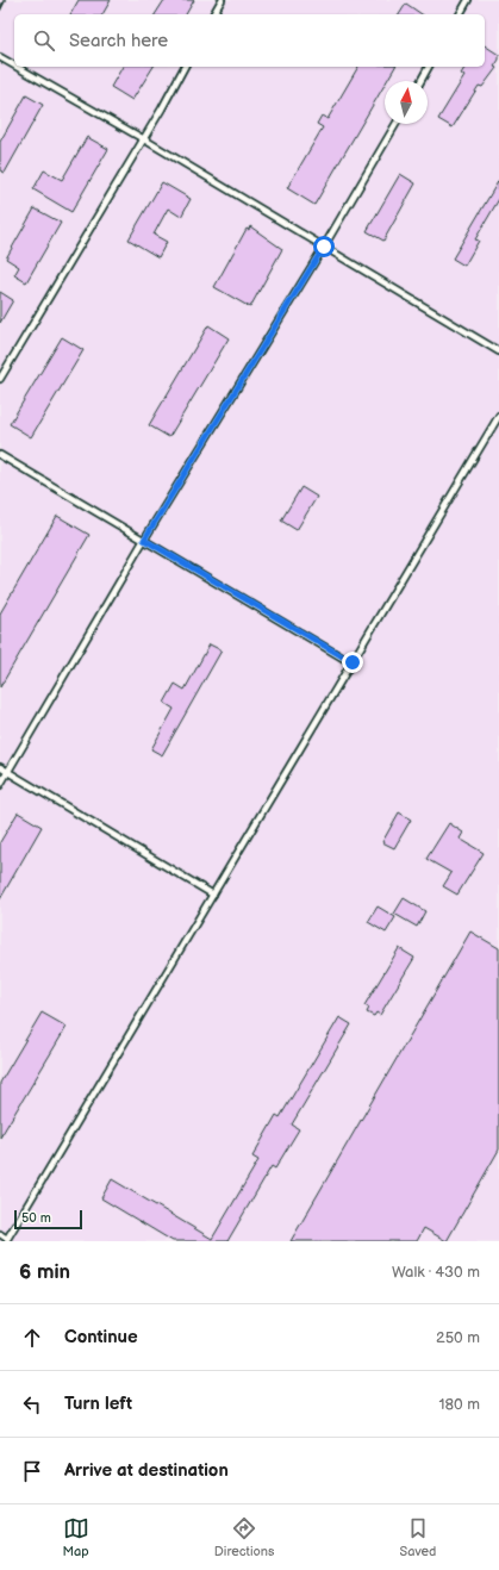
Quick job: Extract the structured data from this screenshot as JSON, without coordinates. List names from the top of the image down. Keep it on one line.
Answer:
{"scale_bar":"50 m","north":"top","page":{"search":"Search here","scale":"50 m","heading":["6 min","Walk · 430 m"],"list":[["Continue","250 m"],["Turn left","180 m"],"Arrive at destination"],"nav":["Map","Directions","Saved"]}}
